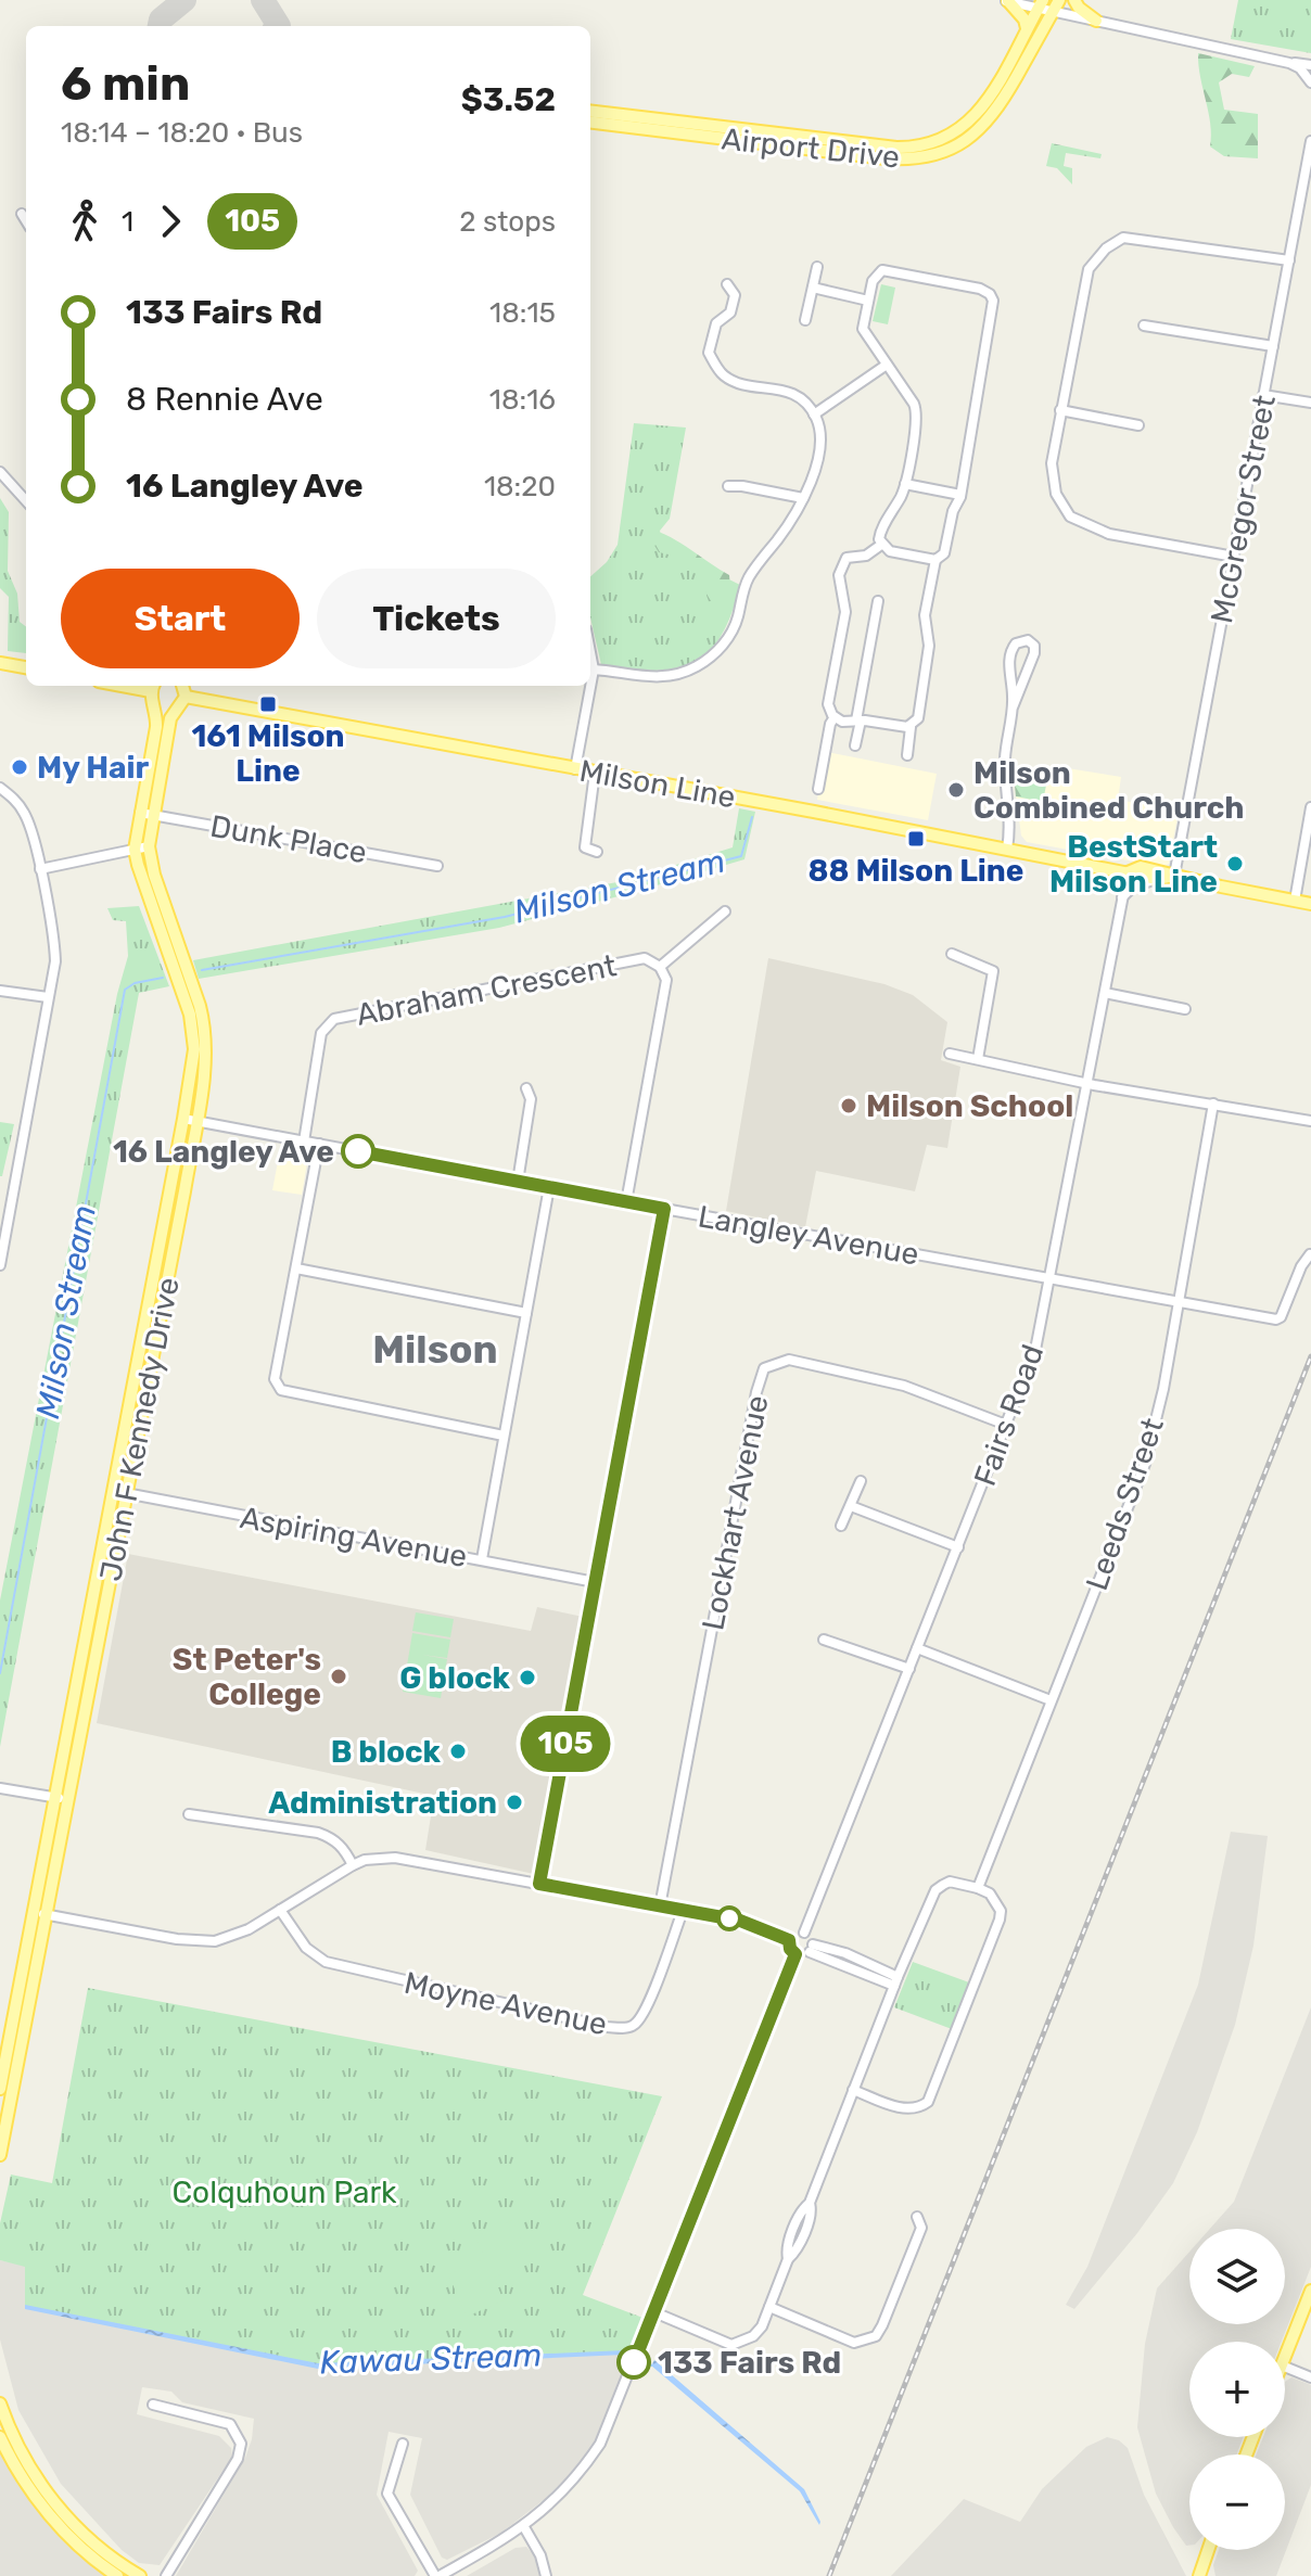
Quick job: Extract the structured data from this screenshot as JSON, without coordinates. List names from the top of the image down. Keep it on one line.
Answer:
{"streets":{"main road":["Airport Drive","Milson Line","John F Kennedy Drive"],"street":["McGregor Street","Dunk Place","Abraham Crescent","Langley Avenue","Fairs Road","Leeds Street","Lockhart Avenue","Aspiring Avenue","Moyne Avenue"]},"crossings":[["McGregor Street","Milson Line"],["Milson Line","Fairs Road"],["Milson Line","John F Kennedy Drive"],["Dunk Place","John F Kennedy Drive"],["Abraham Crescent","Langley Avenue"],["Langley Avenue","Fairs Road"],["Langley Avenue","John F Kennedy Drive"],["Langley Avenue","Leeds Street"],["Fairs Road","Lockhart Avenue"],["John F Kennedy Drive","Aspiring Avenue"]],"districts":["Milson"],"water":["Milson Stream","Kawau Stream"],"parks":["Colquhoun Park"],"places":{"transit":["161 Milson Line","88 Milson Line"],"other":["My Hair","Milson Combined Church","BestStart Milson Line","Milson School","16 Langley Ave","St Peter's College","G block","B block","Administration","133 Fairs Rd"]},"lines":["bus line 105"],"page":{"on_map":"105","heading":["6 min","18:14 – 18:20 · Bus","$3.52"],"legs":["1","105","2 stops"],"list":[{"name":"133 Fairs Rd","value":"18:15"},{"name":"8 Rennie Ave","value":"18:16"},{"name":"16 Langley Ave","value":"18:20"}],"buttons":["Start","Tickets"],"map_buttons":["+","−"]}}
